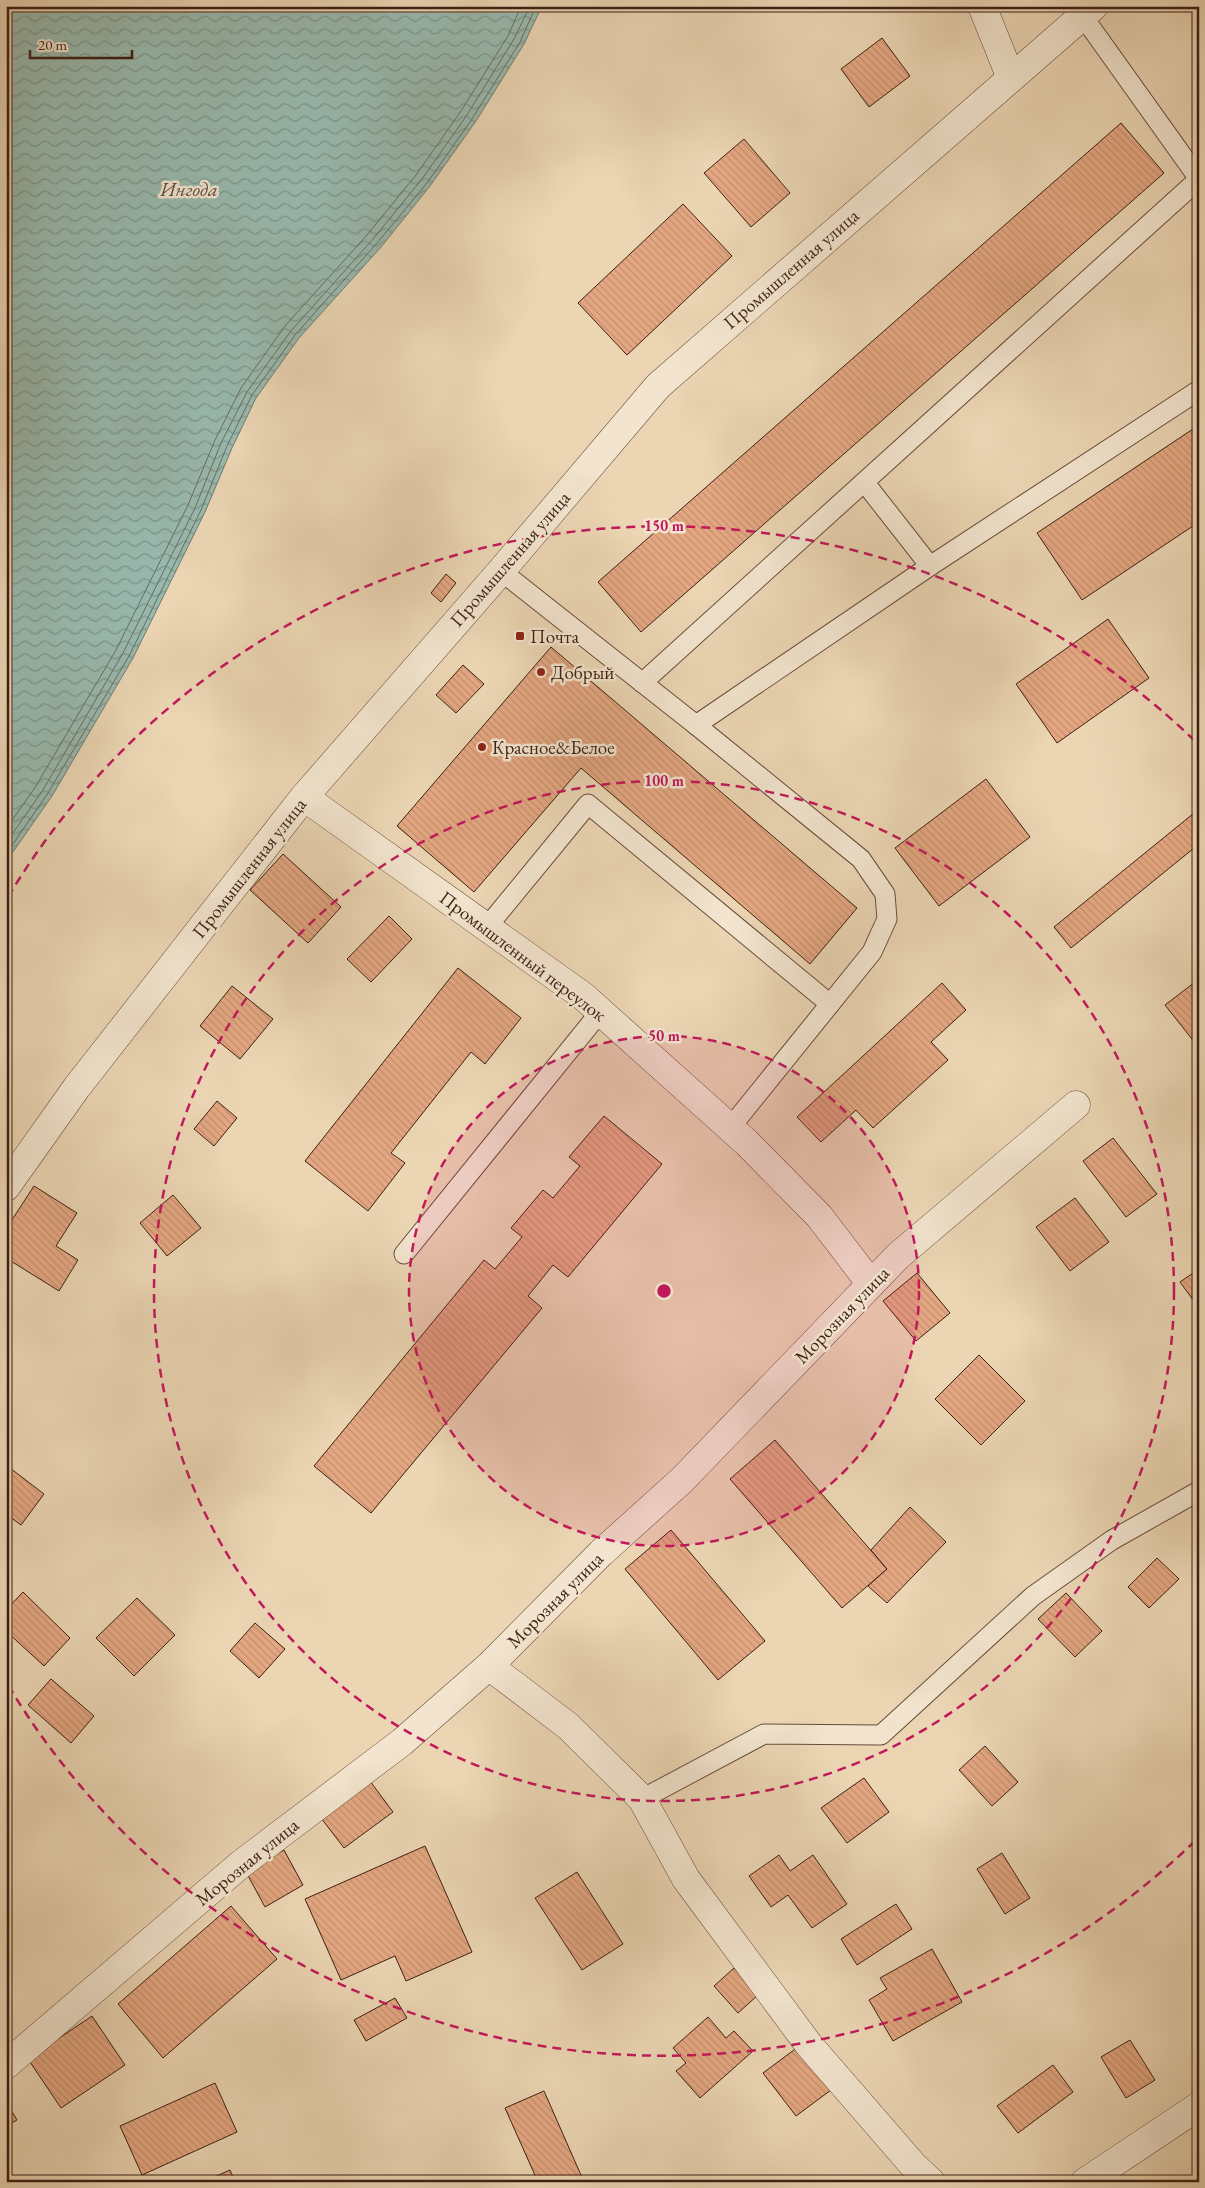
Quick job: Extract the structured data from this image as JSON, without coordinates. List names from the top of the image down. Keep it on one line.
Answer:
{"streets":{"street":["Промышленная улица","Промышленный переулок","Морозная улица"]},"crossings":[["Промышленная улица","Промышленный переулок"],["Промышленный переулок","Морозная улица"]],"water":["Ингода"],"places":{"transit":["Почта"],"other":["Добрый","Красное&Белое"]},"scale_bar":"20 m","rings":["150 m","100 m","50 m"]}
